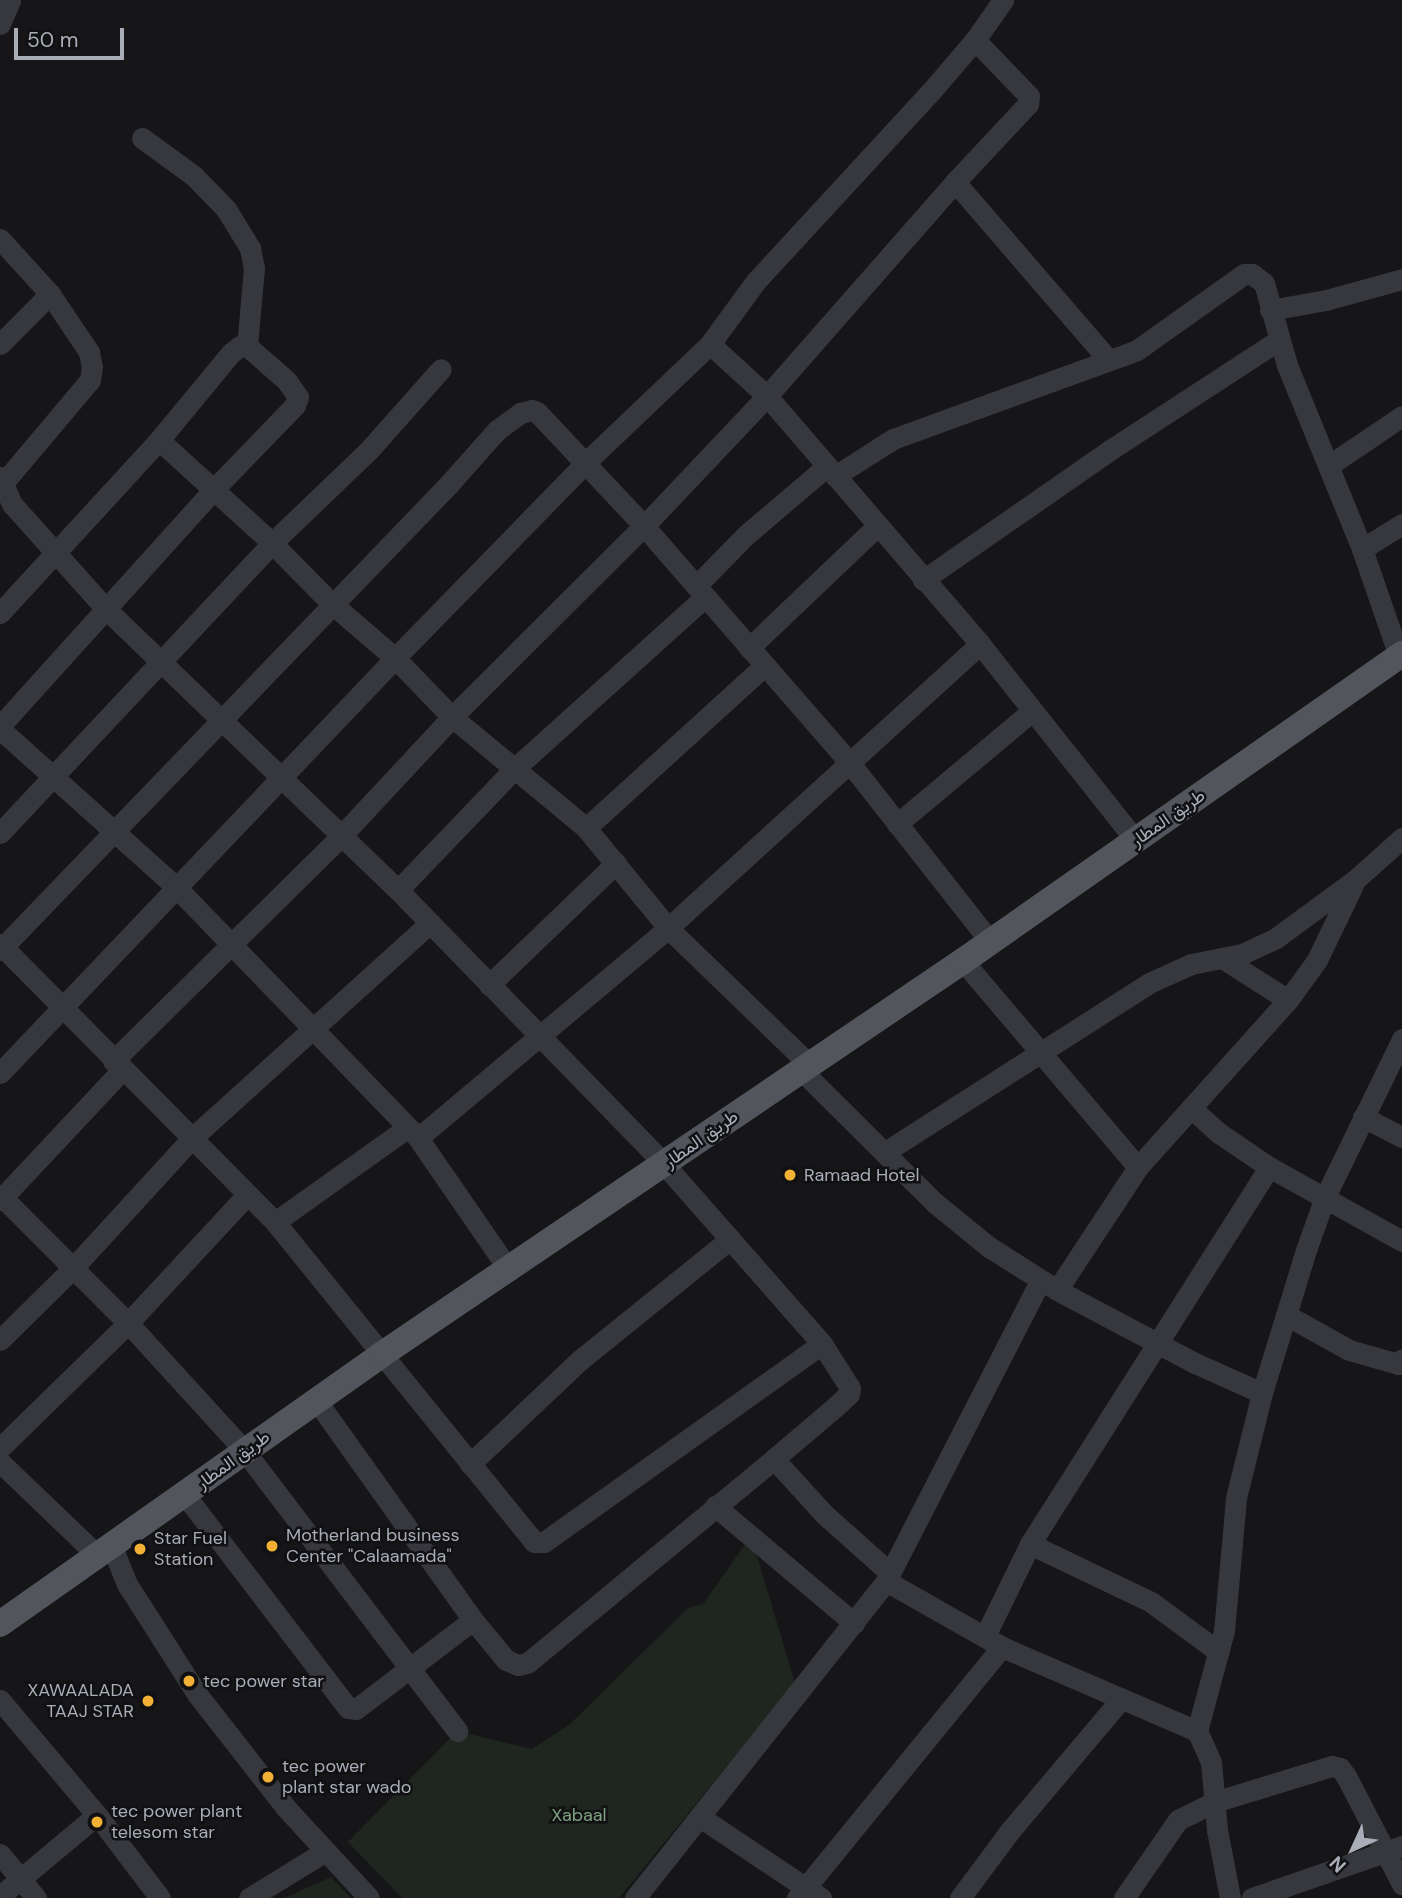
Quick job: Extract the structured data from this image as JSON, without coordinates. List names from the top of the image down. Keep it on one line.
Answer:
{"streets":{"main road":["طريق المطار"]},"parks":["Xabaal"],"places":["Ramaad Hotel","Motherland business Center \"Calaamada\"","Star Fuel Station","tec power star","XAWAALADA TAAJ STAR","tec power plant star wado","tec power plant telesom star"],"scale_bar":"50 m","north":"bottom left"}
